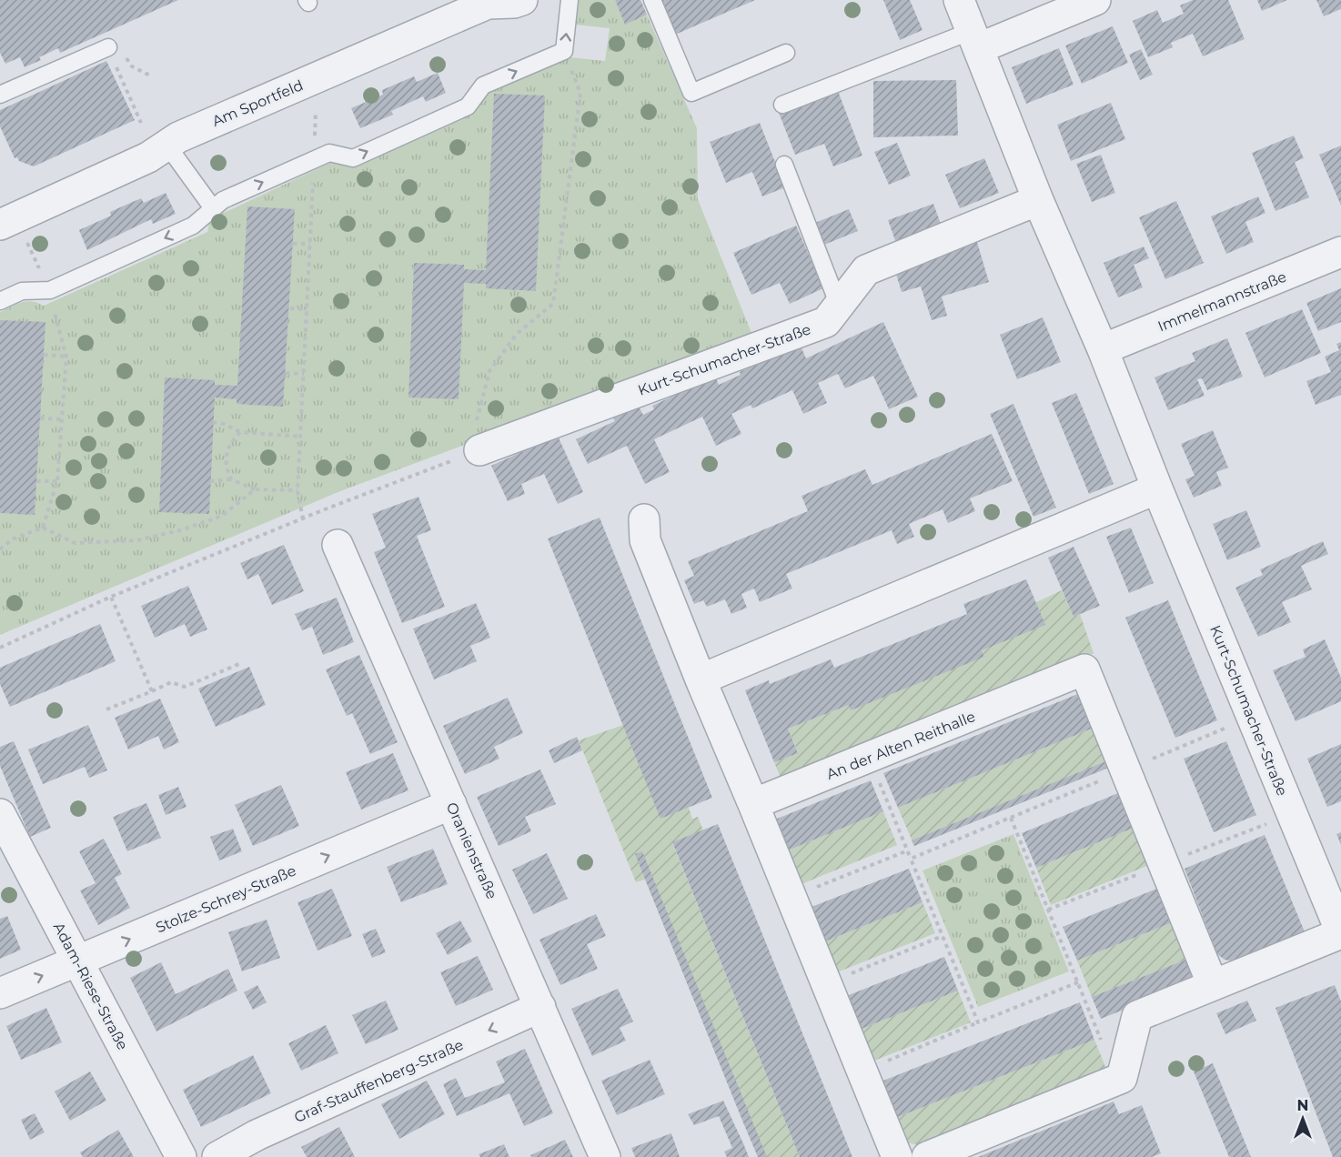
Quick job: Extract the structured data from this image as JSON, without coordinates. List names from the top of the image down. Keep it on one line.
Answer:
{"streets":{"street":["Am Sportfeld","Immelmannstraße","Kurt-Schumacher-Straße","An der Alten Reithalle","Oranienstraße","Stolze-Schrey-Straße","Adam-Riese-Straße","Graf-Stauffenberg-Straße"]},"crossings":[["Immelmannstraße","Kurt-Schumacher-Straße"],["Oranienstraße","Stolze-Schrey-Straße"],["Oranienstraße","Graf-Stauffenberg-Straße"],["Stolze-Schrey-Straße","Adam-Riese-Straße"]],"one_way":["Stolze-Schrey-Straße","Graf-Stauffenberg-Straße"],"north":"top"}
